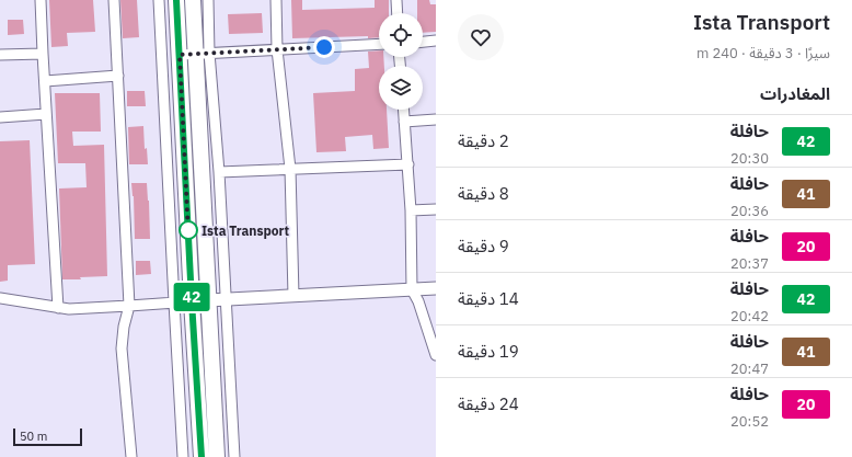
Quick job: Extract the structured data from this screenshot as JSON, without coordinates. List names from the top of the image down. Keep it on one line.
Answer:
{"places":["Ista Transport"],"lines":["bus line 42"],"scale_bar":"50 m","page":{"heading":[["Ista Transport","سيرًا · 3 دقيقة · 240 m"],"المغادرات"],"on_map":"42","list":[{"mark":"42","name":"حافلة","note":"20:30","value":"2 دقيقة"},{"mark":"41","name":"حافلة","note":"20:36","value":"8 دقيقة"},{"mark":"20","name":"حافلة","note":"20:37","value":"9 دقيقة"},{"mark":"42","name":"حافلة","note":"20:42","value":"14 دقيقة"},{"mark":"41","name":"حافلة","note":"20:47","value":"19 دقيقة"},{"mark":"20","name":"حافلة","note":"20:52","value":"24 دقيقة"}],"scale":"50 m"}}
